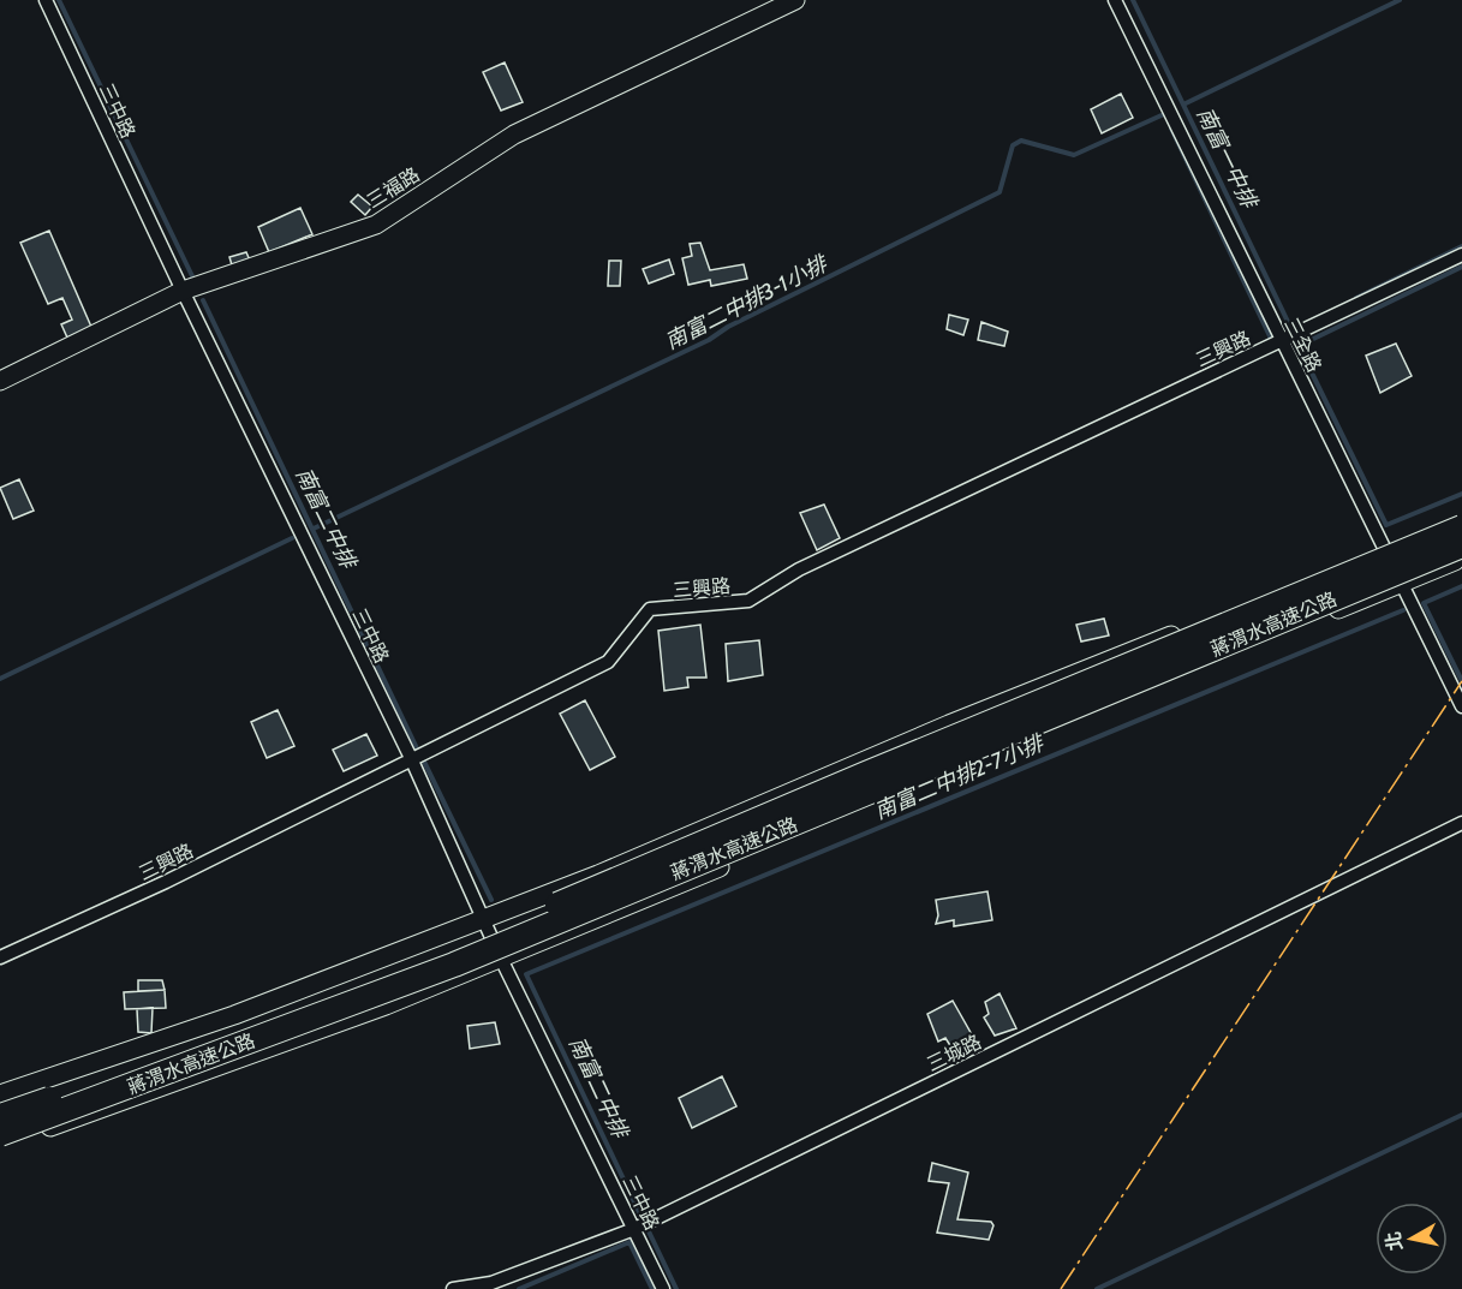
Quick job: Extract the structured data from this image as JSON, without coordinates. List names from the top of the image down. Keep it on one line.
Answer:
{"streets":{"highway":["蔣渭水高速公路"],"main road":["三福路"],"street":["三中路","三全路","三興路","三城路"]},"crossings":[["三中路","三福路"],["三中路","三興路"],["三中路","三城路"],["三全路","三興路"]],"water":["南富一中排","南富二中排3-1小排","南富二中排","南富二中排2-7小排"],"north":"left"}
